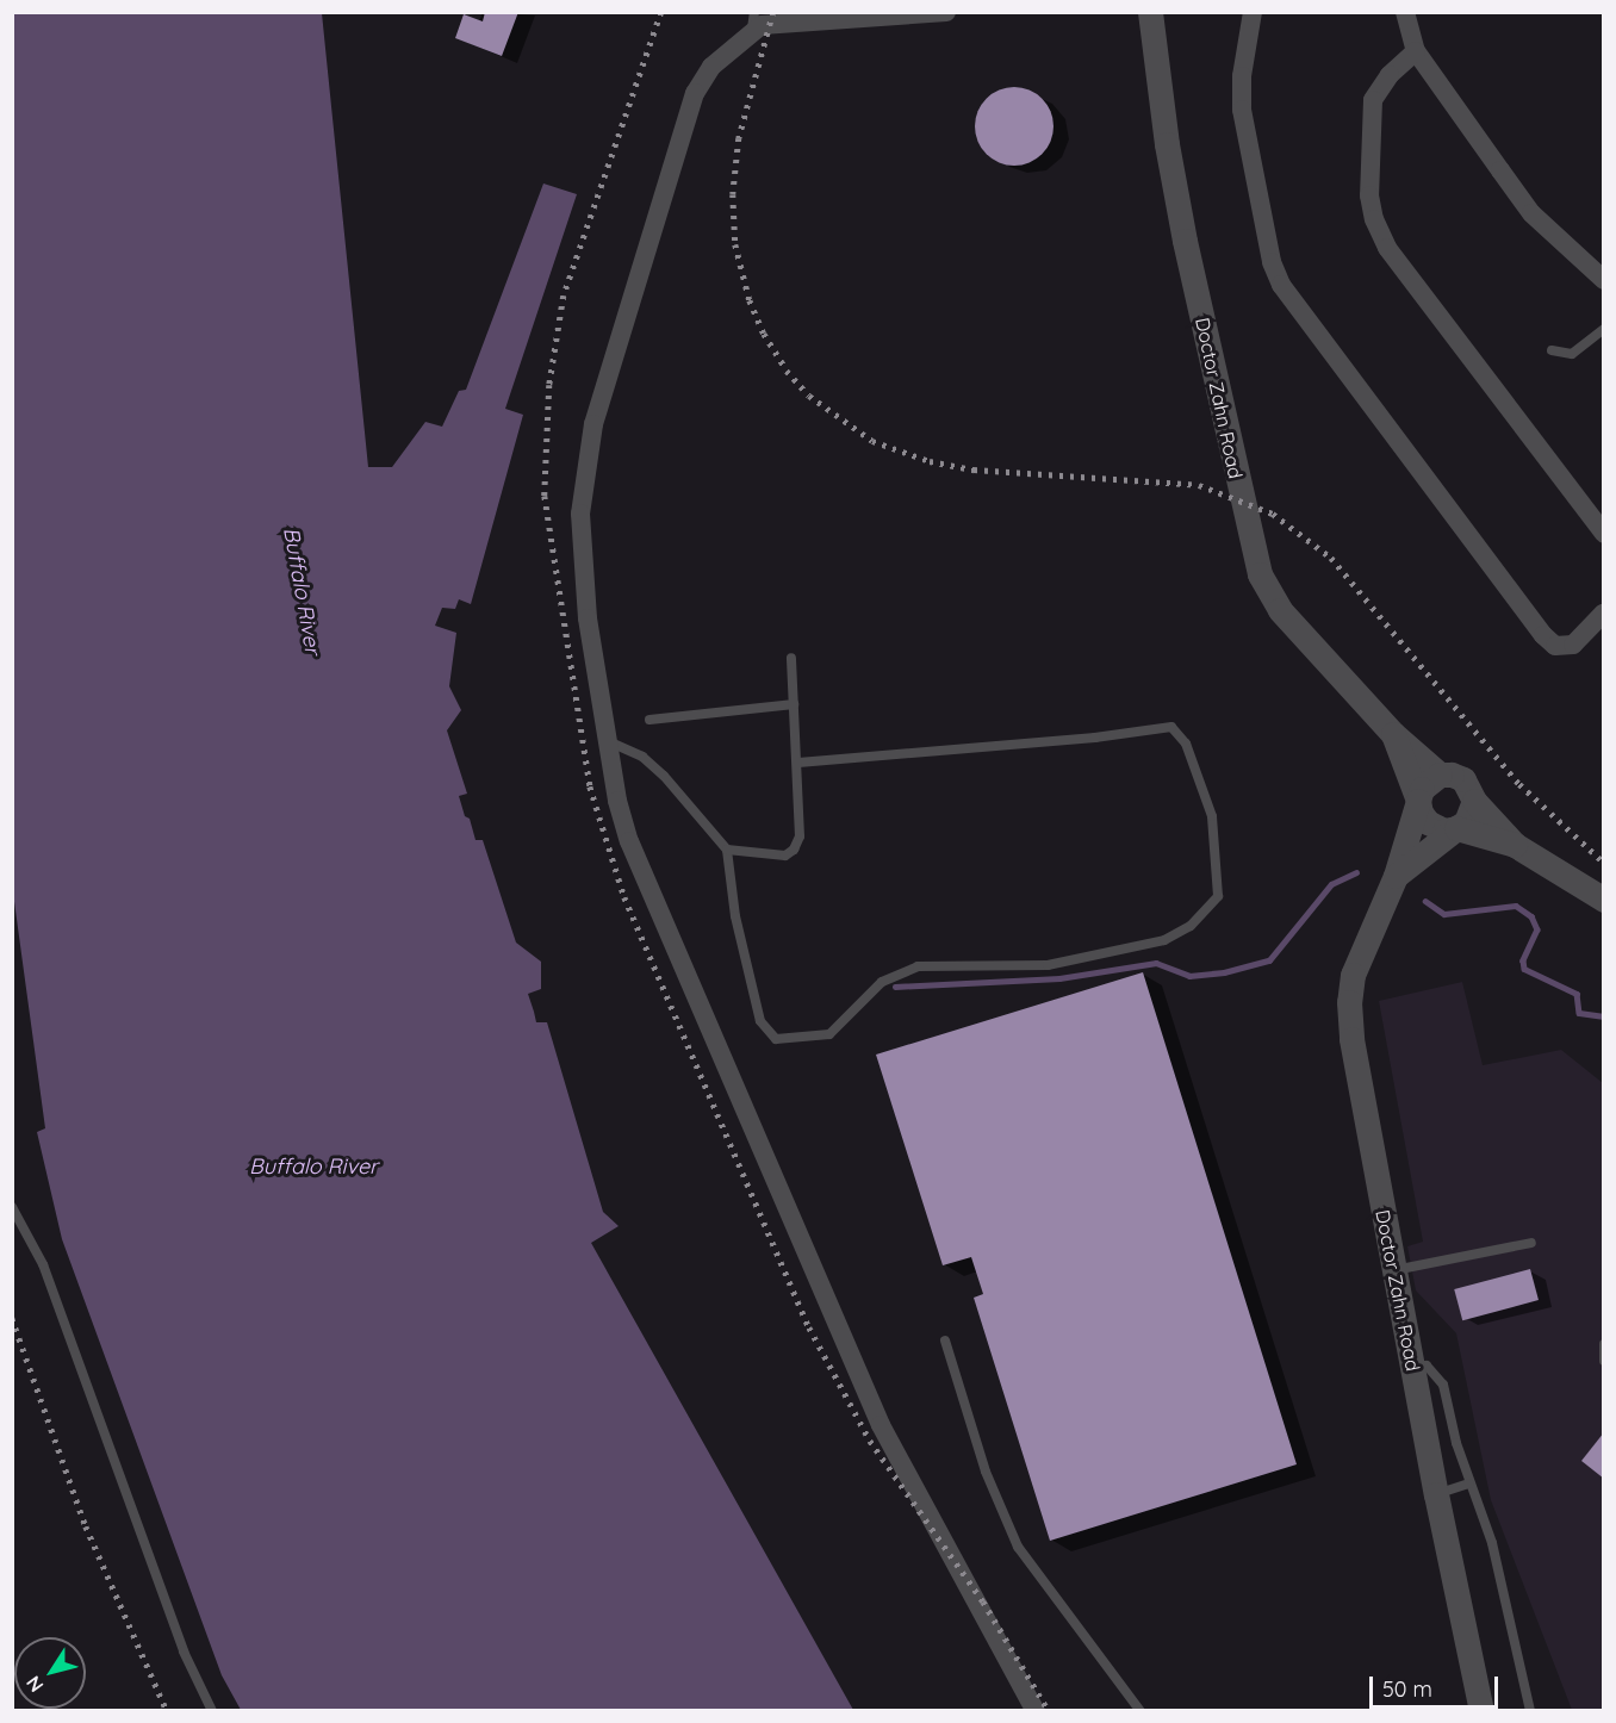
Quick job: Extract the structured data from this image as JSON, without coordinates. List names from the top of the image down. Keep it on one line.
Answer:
{"streets":{"street":["Doctor Zahn Road"]},"water":["Buffalo River"],"scale_bar":"50 m","north":"bottom left"}
